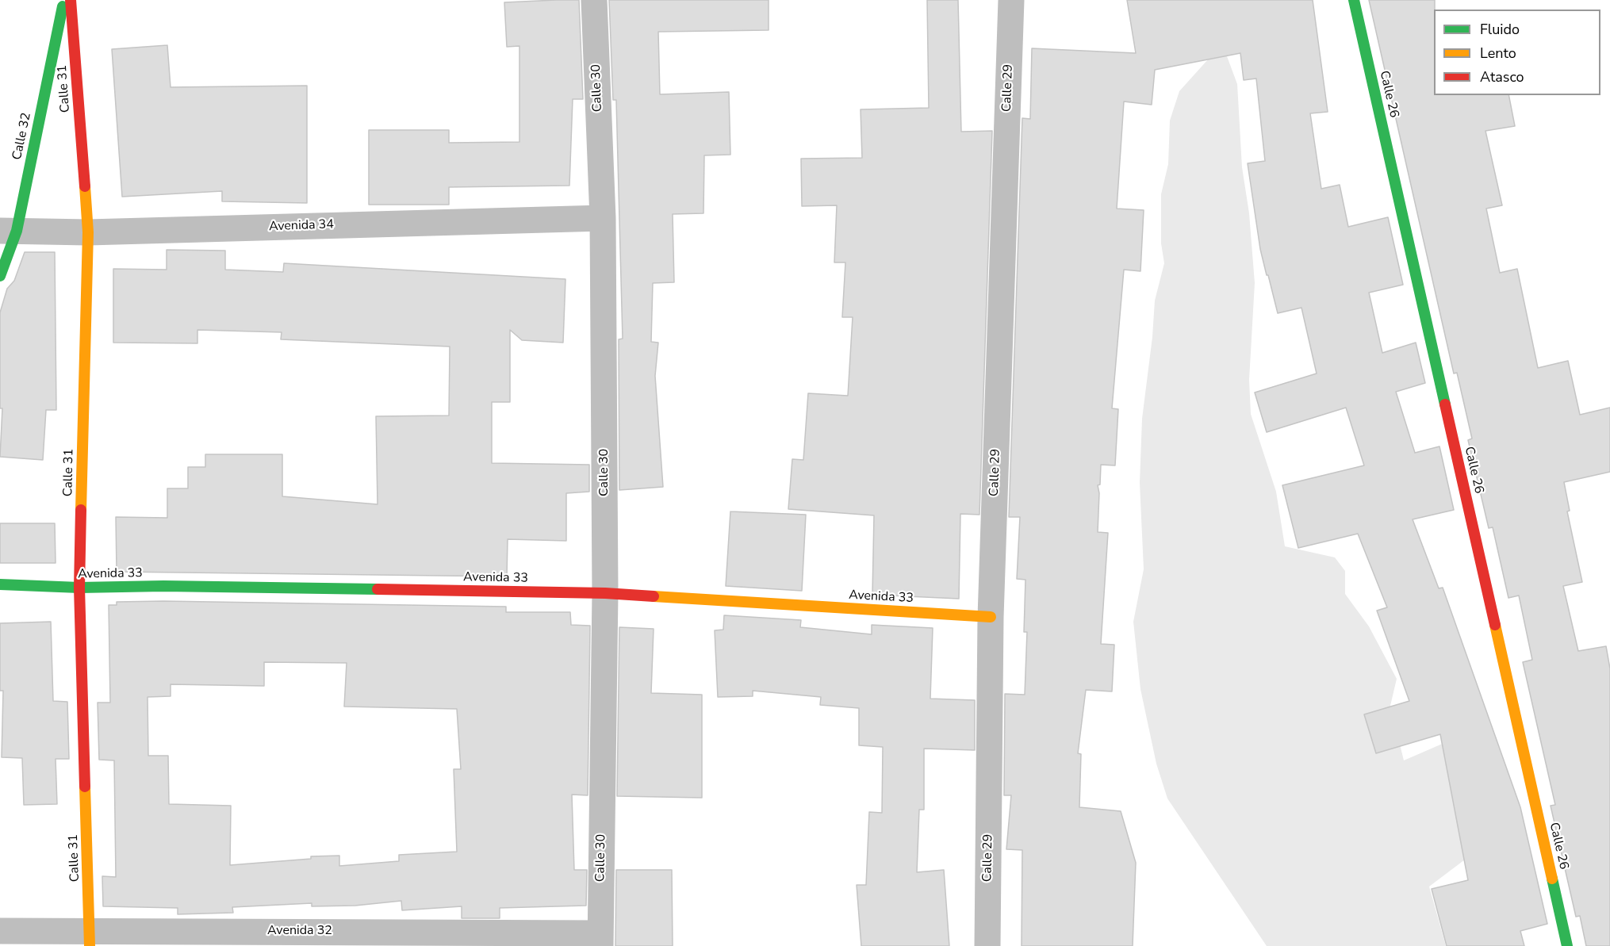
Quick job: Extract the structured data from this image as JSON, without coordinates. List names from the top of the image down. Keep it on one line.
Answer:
{"streets":{"street":["Calle 30","Calle 29","Calle 31","Calle 26","Calle 32","Avenida 34","Avenida 33","Avenida 32"]},"crossings":[["Calle 30","Avenida 34"],["Calle 30","Avenida 33"],["Calle 30","Avenida 32"],["Calle 29","Avenida 33"],["Calle 31","Avenida 34"],["Calle 31","Avenida 33"],["Calle 31","Avenida 32"],["Calle 32","Avenida 34"]],"legend":["Fluido","Lento","Atasco"]}
